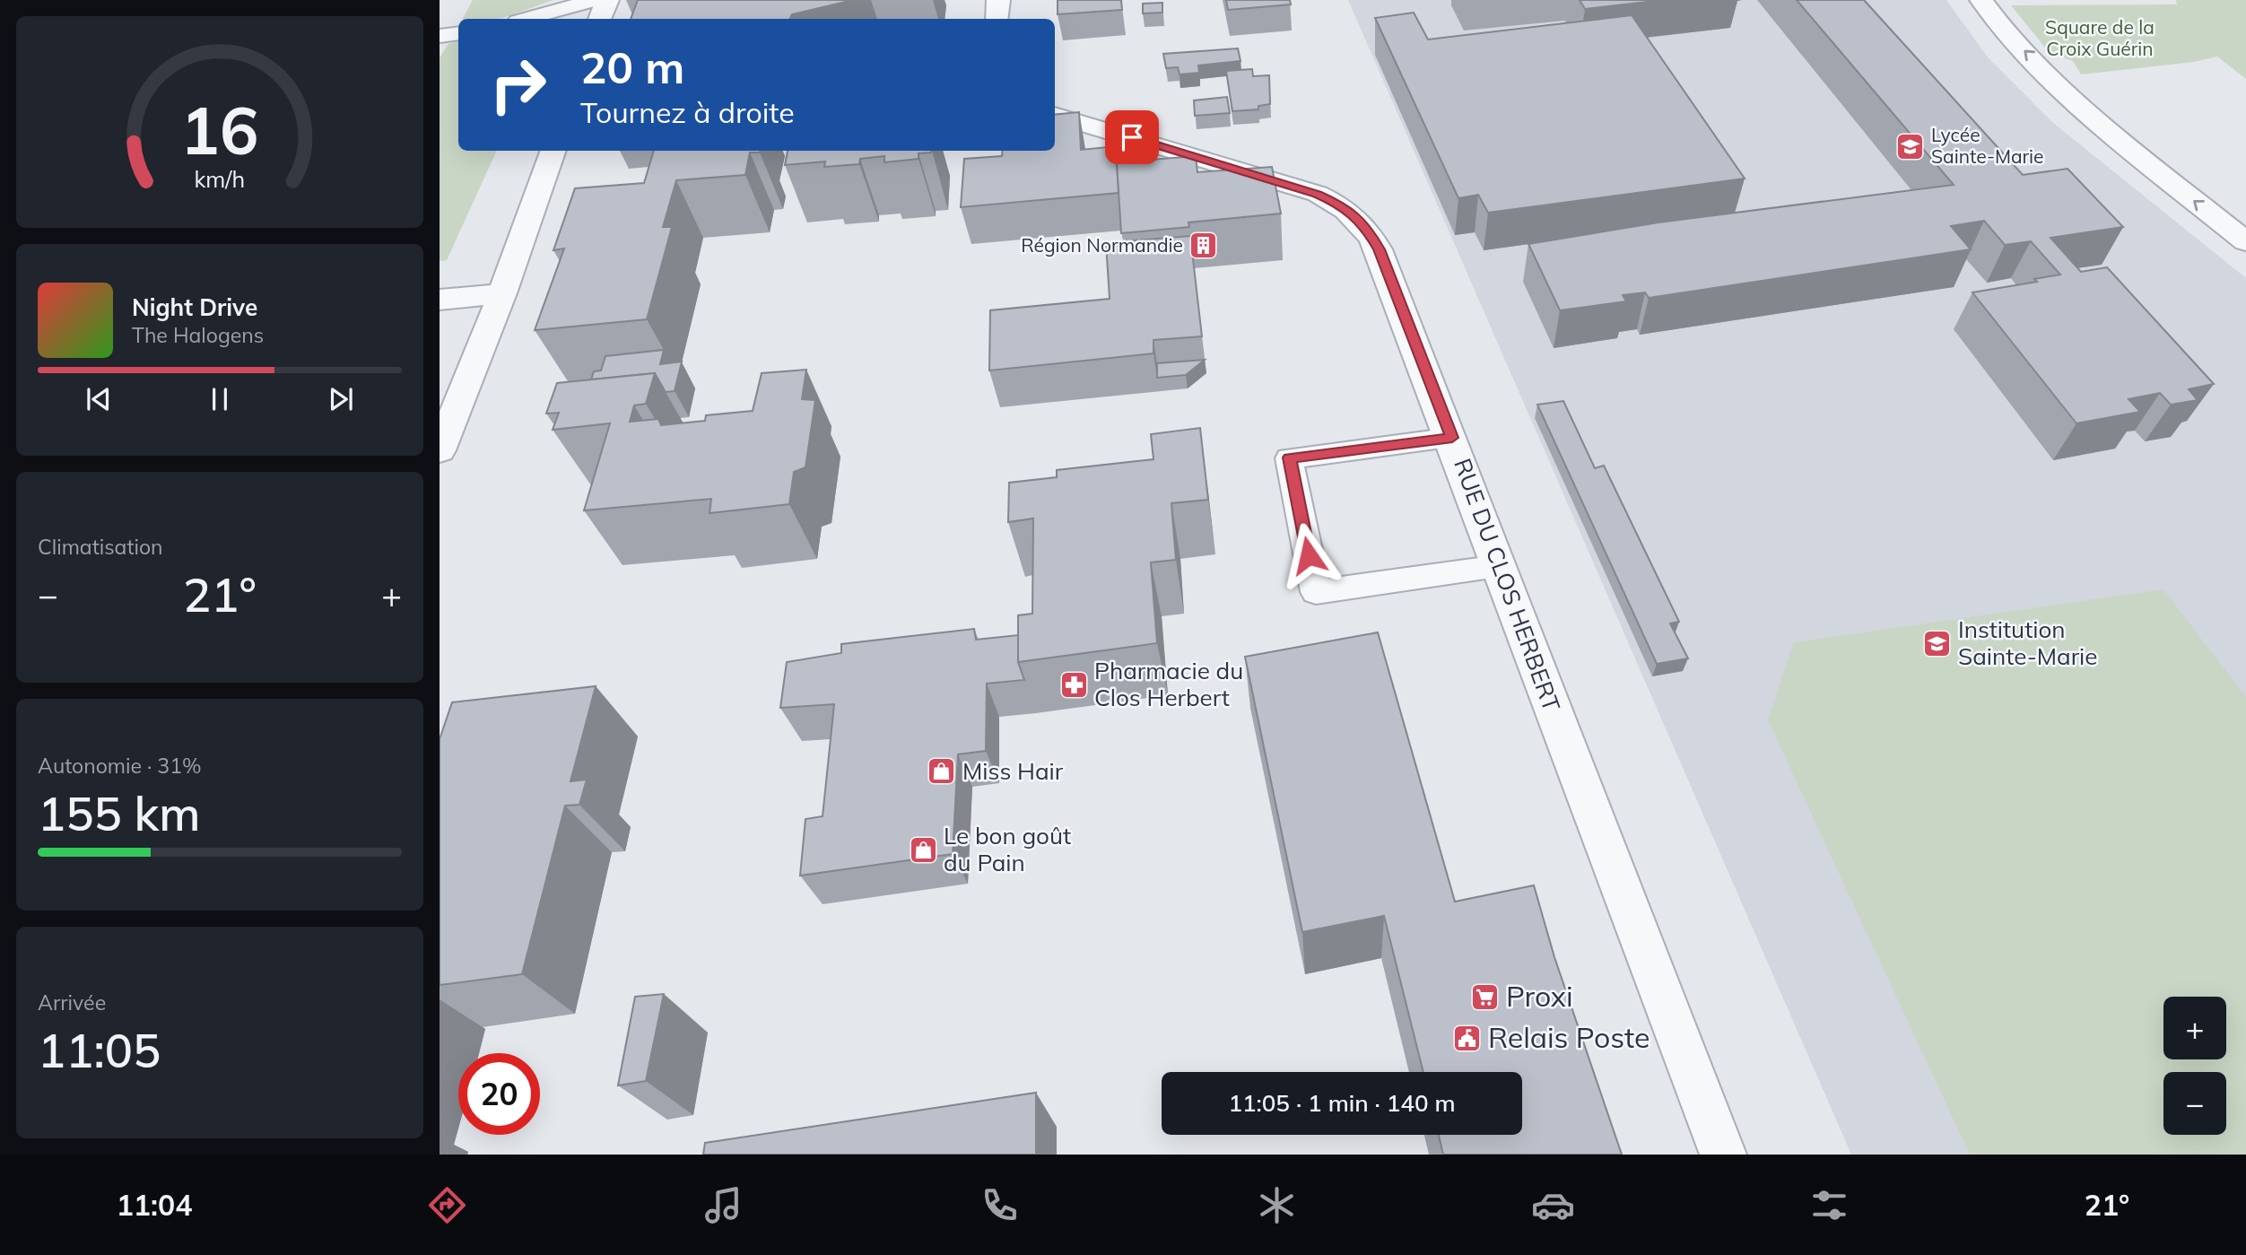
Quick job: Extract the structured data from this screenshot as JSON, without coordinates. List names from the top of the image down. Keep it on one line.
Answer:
{"streets":{"street":["RUE DU CLOS HERBERT"]},"parks":["Square de la Croix Guérin"],"places":{"school or university":["Lycée Sainte-Marie","Institution Sainte-Marie"],"building":["Région Normandie"],"pharmacy":["Pharmacie du Clos Herbert"],"shop":["Miss Hair","Le bon goût du Pain"],"supermarket":["Proxi"],"public building":["Relais Poste"]},"page":{"turn":["20 m","Tournez à droite"],"song":["Night Drive","The Halogens"],"tile":["Climatisation",["Autonomie · 31%","155 km"],["Arrivée","11:05"]],"heat":["−","21°","+"],"map_buttons":["+","−"],"limit":"20","trip":"11:05 · 1 min · 140 m","tabs":["11:04","21°"],"gauge":["16","km/h"]}}
